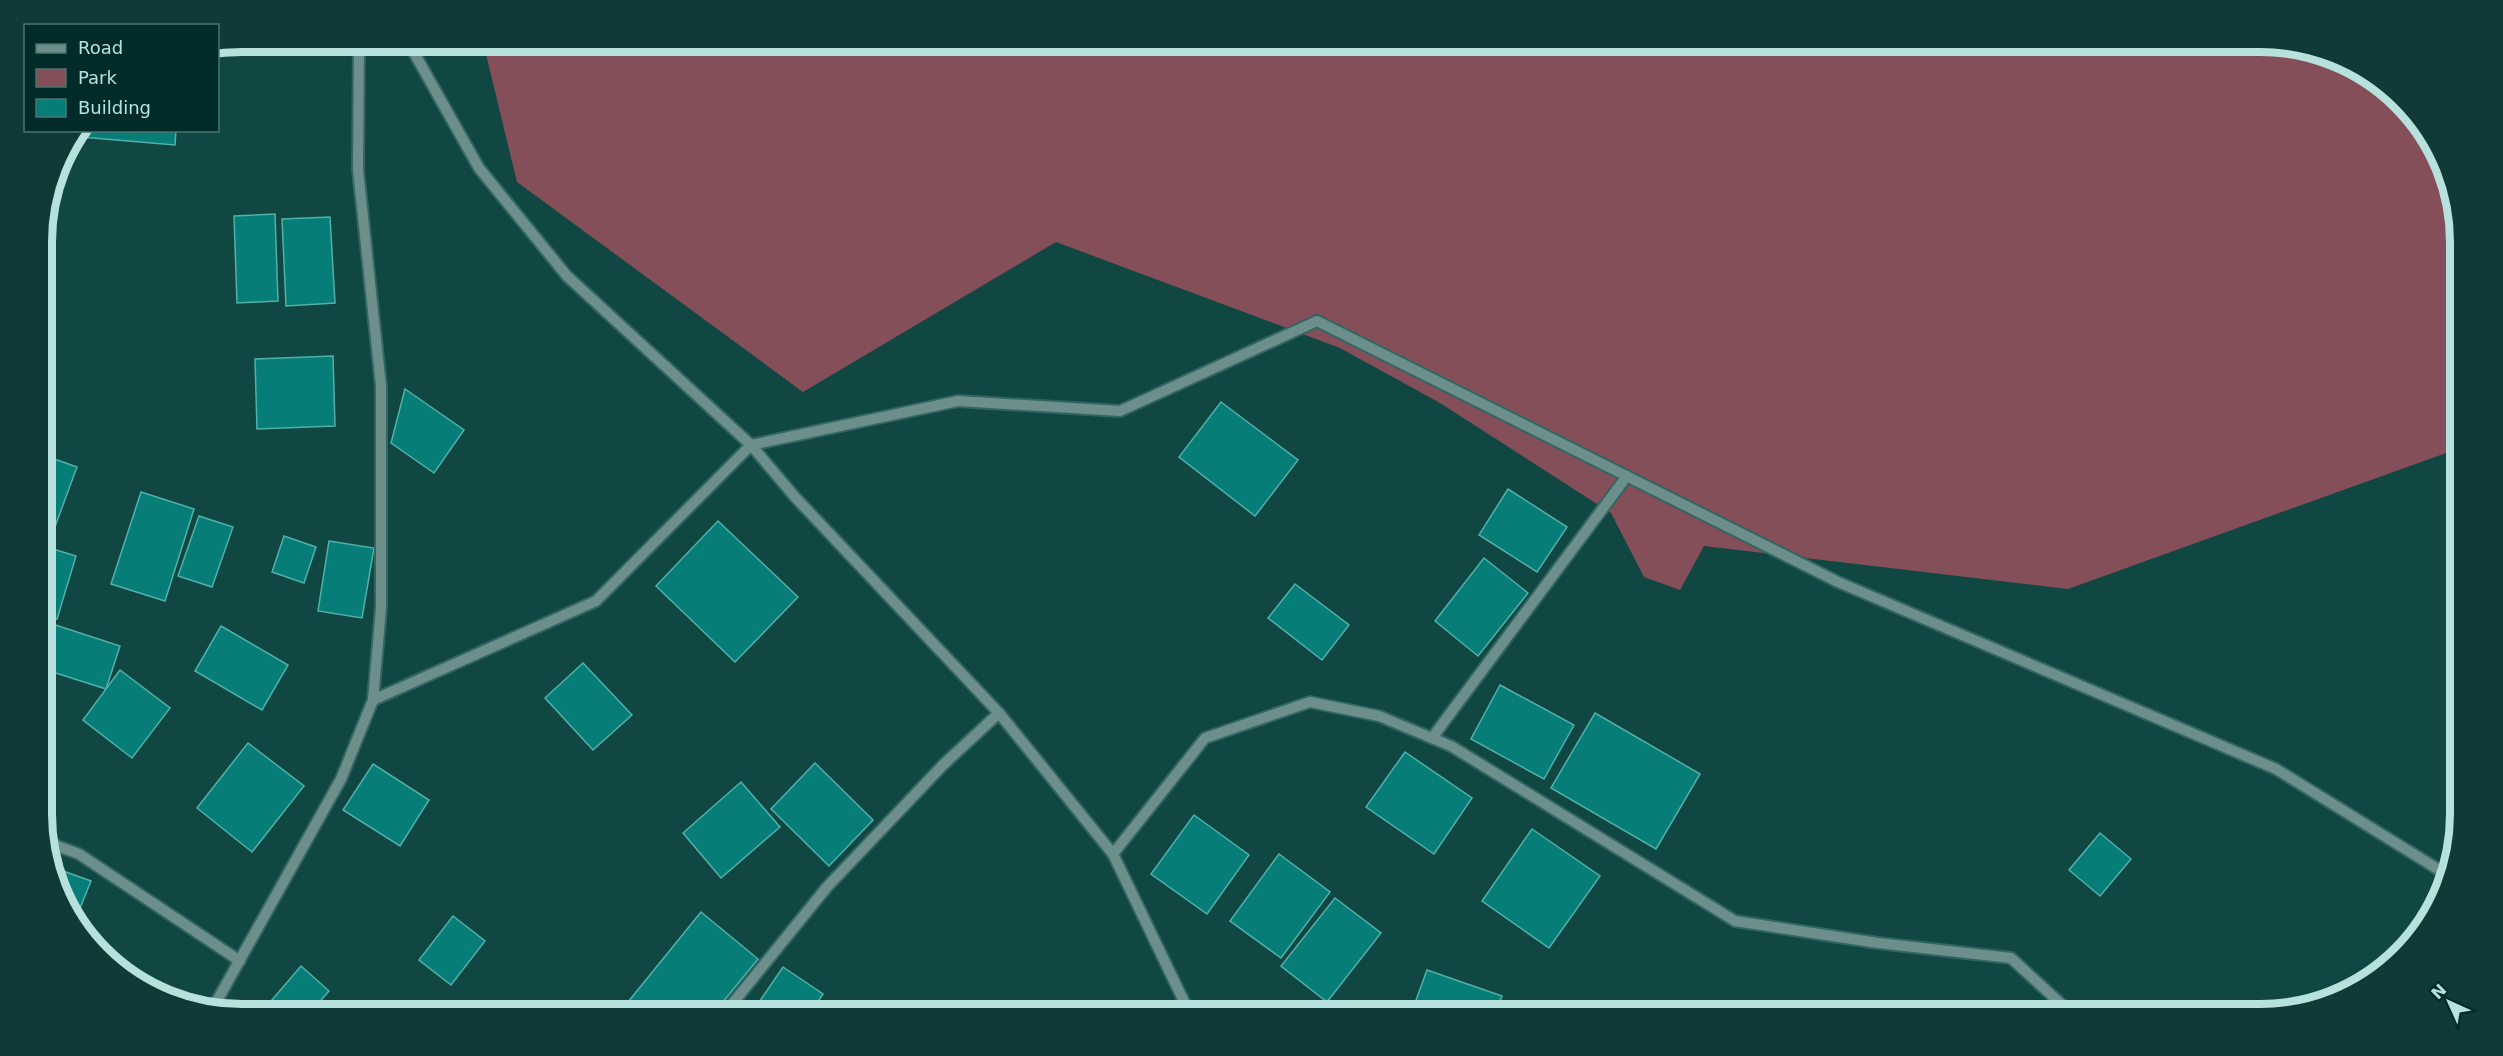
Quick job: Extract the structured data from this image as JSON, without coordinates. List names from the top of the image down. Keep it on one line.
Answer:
{"legend":["Road","Park","Building"],"north":"top left"}
